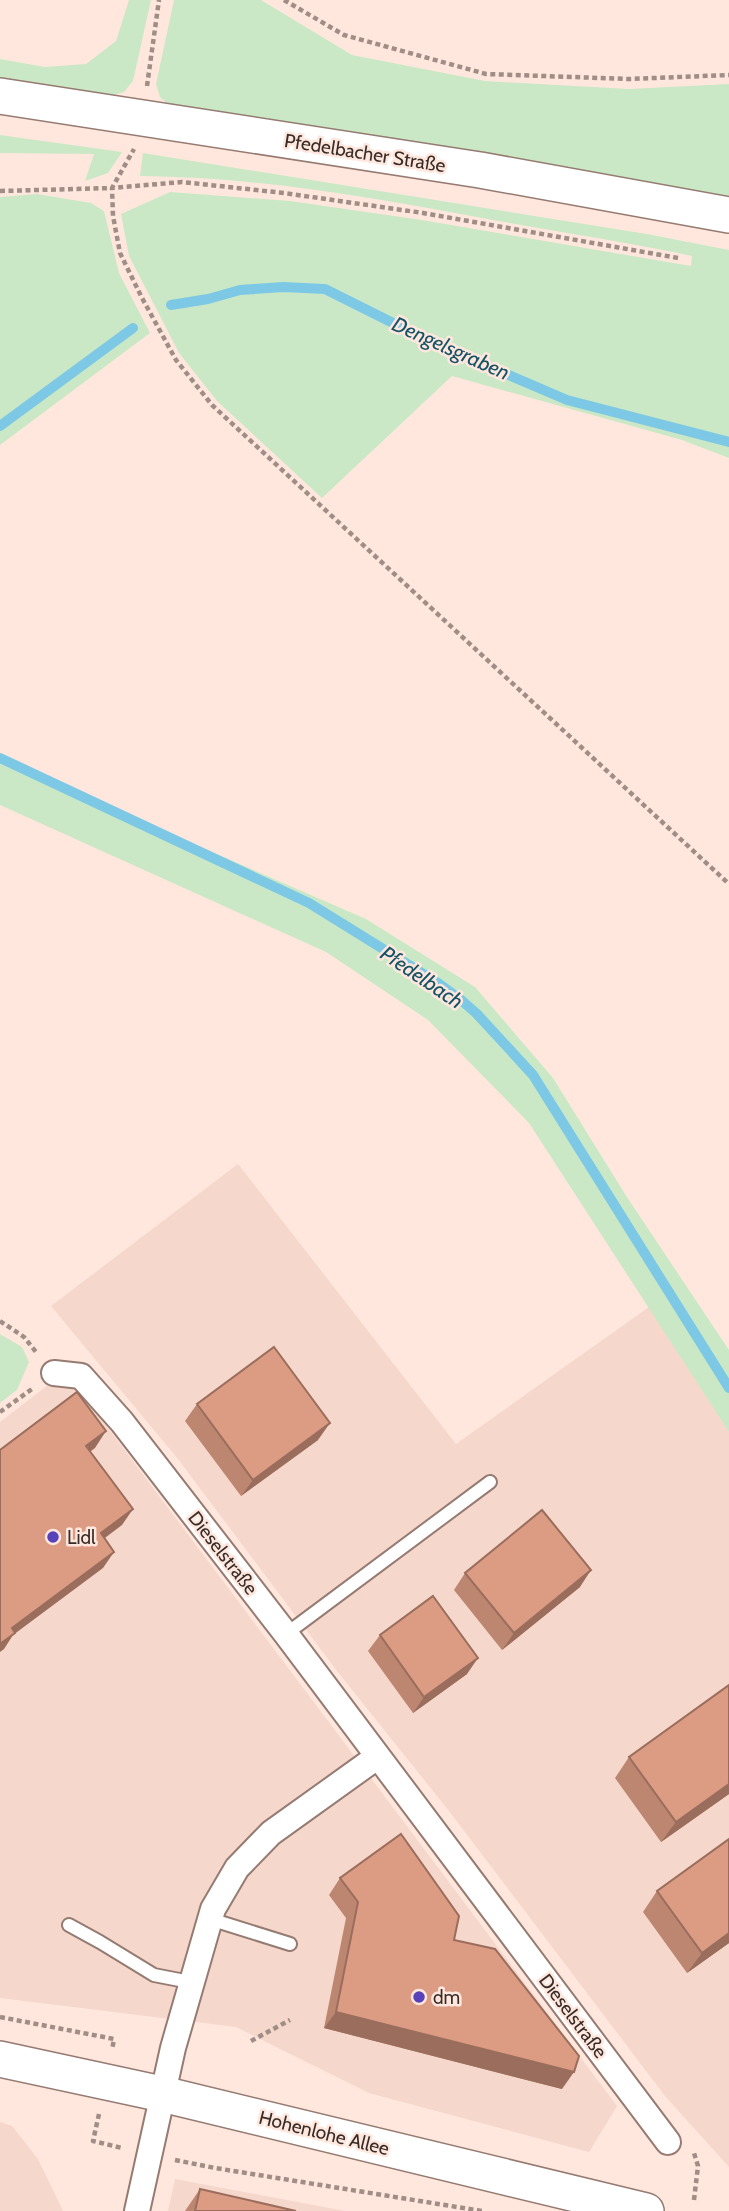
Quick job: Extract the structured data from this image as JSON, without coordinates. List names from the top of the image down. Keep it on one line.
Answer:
{"streets":{"main road":["Pfedelbacher Straße","Hohenlohe Allee"],"street":["Dieselstraße"]},"water":["Dengelsgraben","Pfedelbach"],"places":["Lidl","dm"]}
